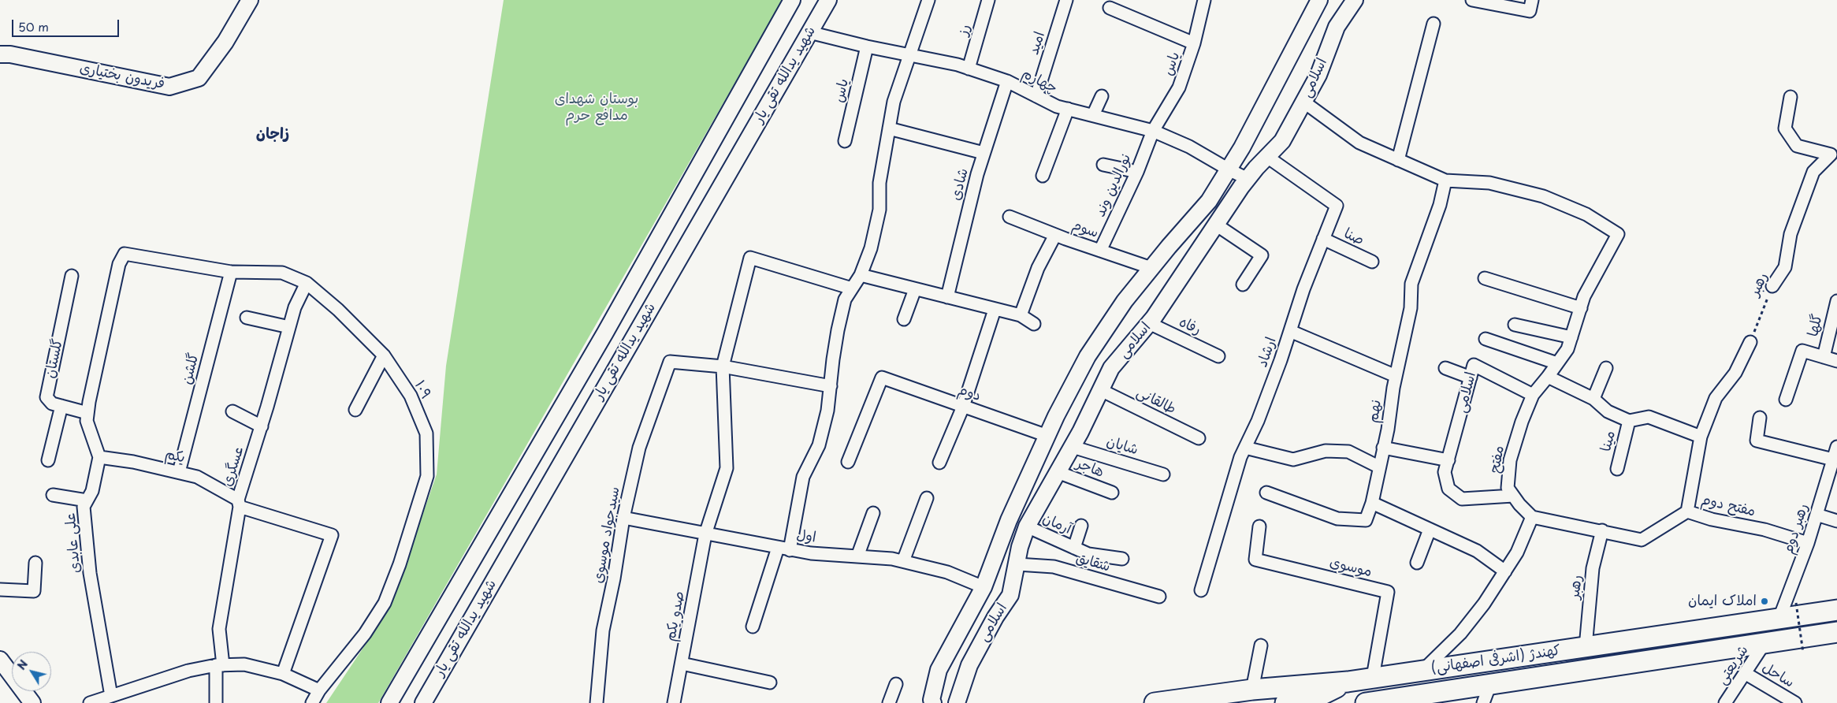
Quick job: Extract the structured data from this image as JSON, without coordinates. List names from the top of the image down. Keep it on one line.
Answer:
{"streets":{"main road":["کهندژ (اشرفی اصفهانی)"],"street":["رز","امید","یاس","شهید یدالله تقی یار","فریدون بختیاری","اسلامی","چهارم","شادی","نورالدین وند","سوم","صنا","رهبر","گلها","رفاه","ارشاد","گلستان","گلشن","۱۰۹","دوم","طالقانی","نهم","مینا","شایان","یکم","مفتح","عسگری","هاجر","مفتح دوم","آرمان","رهبر دوم","سیدجواد موسوی","اول","علی عابدی","شقایق","موسوی","صدو یکم","شریعتی","ساحل"]},"crossings":[["رز","چهارم"],["امید","چهارم"],["یاس","چهارم"],["یاس","نورالدین وند"],["شهید یدالله تقی یار","چهارم"],["اسلامی","چهارم"],["اسلامی","سوم"],["اسلامی","رفاه"],["اسلامی","ارشاد"],["اسلامی","دوم"],["اسلامی","طالقانی"],["اسلامی","شایان"],["اسلامی","مفتح"],["اسلامی","هاجر"],["اسلامی","آرمان"],["اسلامی","اول"],["اسلامی","شقایق"],["چهارم","شادی"],["چهارم","نورالدین وند"],["نورالدین وند","سوم"],["صنا","ارشاد"],["رهبر","مفتح دوم"],["رهبر","کهندژ (اشرفی اصفهانی)"],["گلستان","۱۰۹"],["گلشن","۱۰۹"],["گلشن","یکم"],["۱۰۹","عسگری"],["نهم","مفتح"],["یکم","عسگری"],["یکم","علی عابدی"],["مفتح","مفتح دوم"],["مفتح دوم","رهبر دوم"],["رهبر دوم","کهندژ (اشرفی اصفهانی)"],["سیدجواد موسوی","اول"],["سیدجواد موسوی","صدو یکم"],["اول","صدو یکم"],["موسوی","کهندژ (اشرفی اصفهانی)"],["کهندژ (اشرفی اصفهانی)","شریعتی"],["شریعتی","ساحل"]],"districts":["زاجان"],"parks":["بوستان شهدای مدافع حرم"],"places":["املاک ایمان"],"scale_bar":"50 m","north":"top left"}
